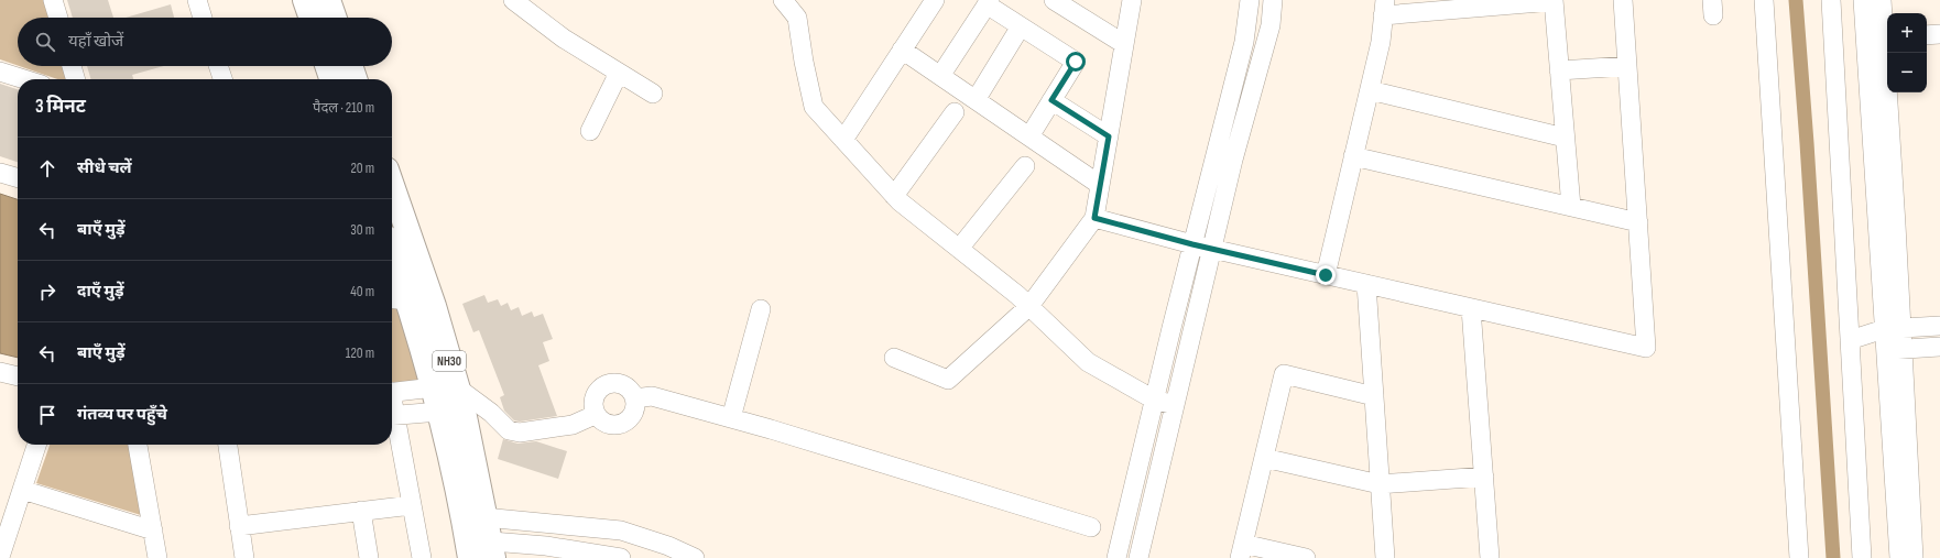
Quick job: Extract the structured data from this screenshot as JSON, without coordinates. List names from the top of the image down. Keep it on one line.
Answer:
{"streets":{"highway":["NH30"]},"page":{"map_buttons":["+","−"],"search":"यहाँ खोजें","heading":["3 मिनट","पैदल · 210 m"],"list":[["सीधे चलें","20 m"],["बाएँ मुड़ें","30 m"],["दाएँ मुड़ें","40 m"],["बाएँ मुड़ें","120 m"],"गंतव्य पर पहुँचे"]}}
